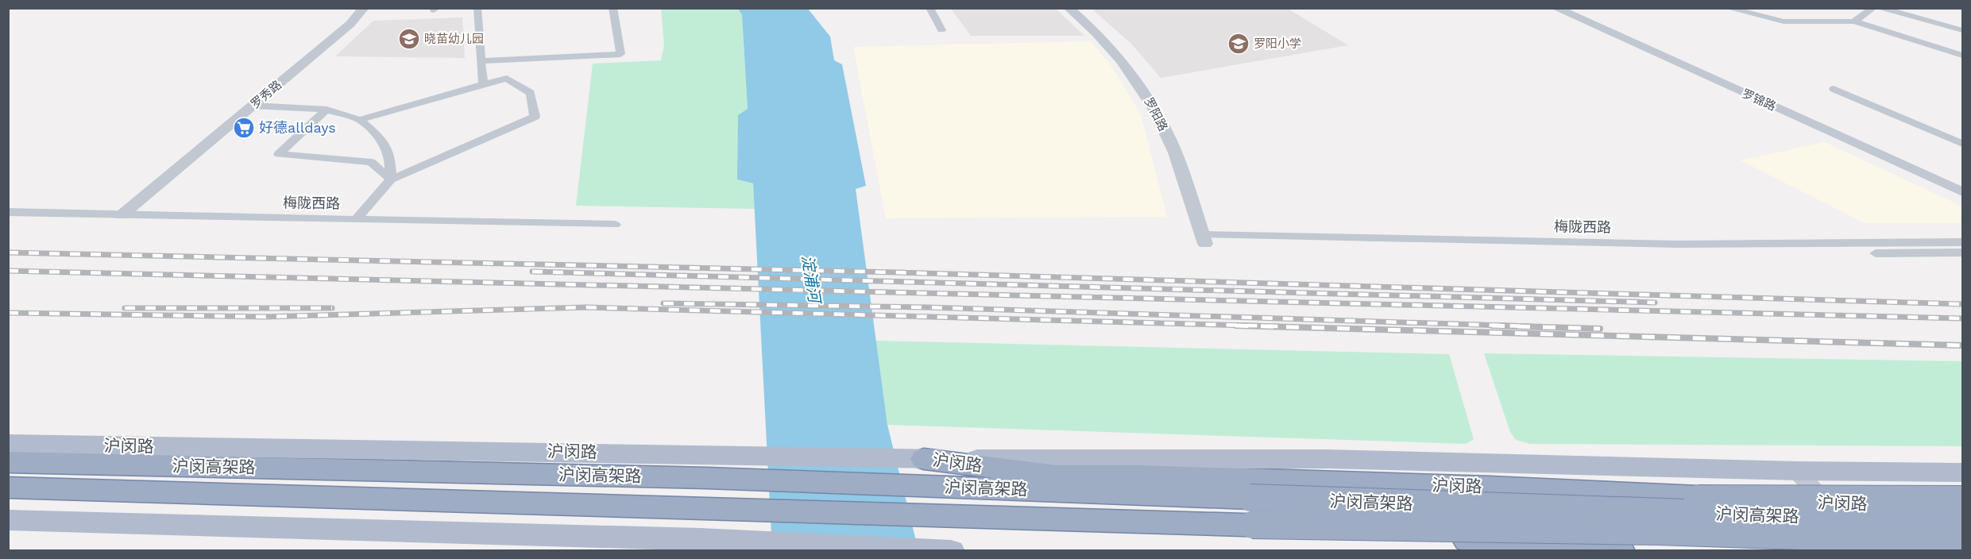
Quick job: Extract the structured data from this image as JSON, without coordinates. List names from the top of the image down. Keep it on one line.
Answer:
{"streets":{"highway":["沪闵路","沪闵高架路"],"street":["罗秀路","罗锦路","罗阳路","梅陇西路"]},"crossings":[["罗秀路","梅陇西路"],["罗阳路","梅陇西路"]],"water":["淀浦河"],"places":{"school or university":["晓苗幼儿园","罗阳小学"],"supermarket":["好德alldays"]}}
